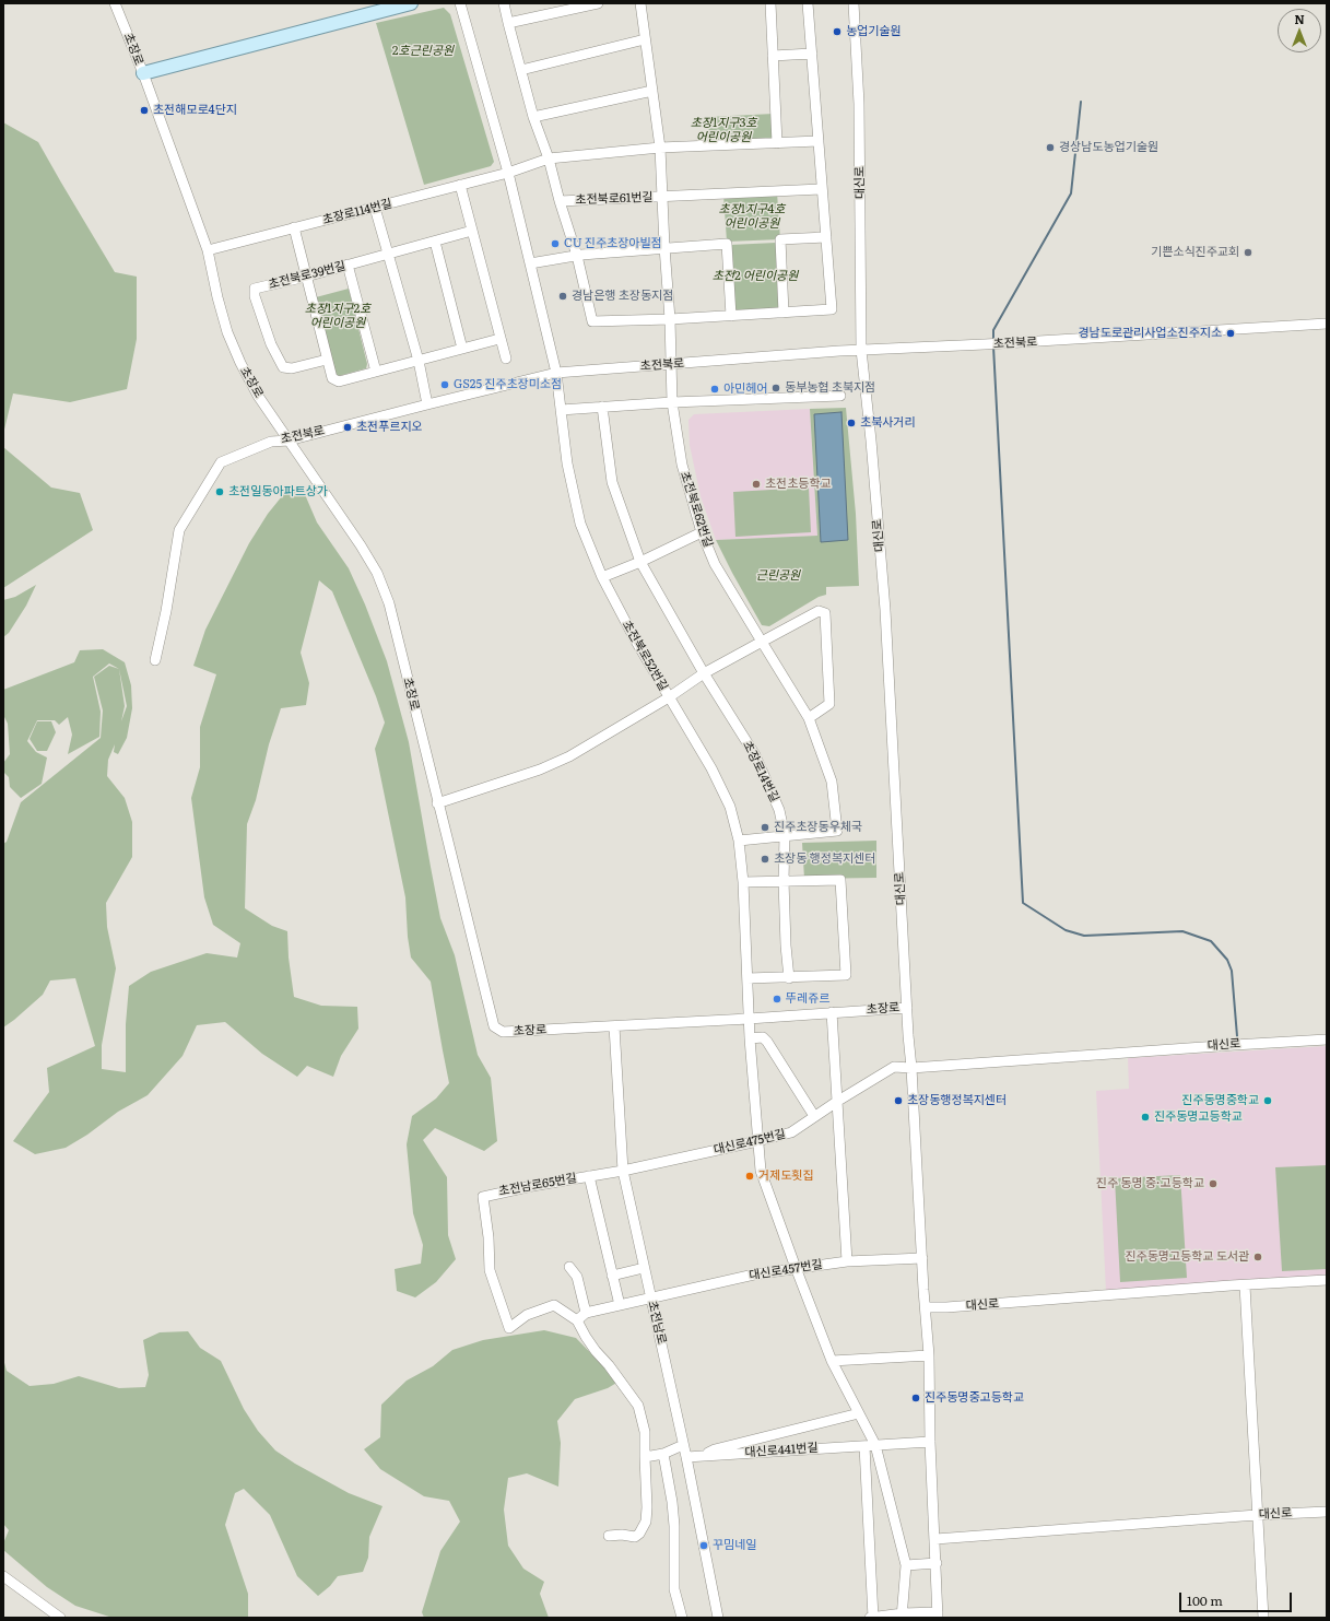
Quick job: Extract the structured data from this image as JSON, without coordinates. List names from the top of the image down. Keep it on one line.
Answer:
{"streets":{"street":["초장로","대신로","초전북로61번길","초장로114번길","초전북로39번길","초전북로","초전북로62번길","초전북로52번길","초장로14번길","대신로475번길","초전남로65번길","대신로457번길","초전남로","대신로441번길"]},"crossings":[["초장로","대신로"],["초장로","초장로114번길"],["초장로","초전북로"],["초장로","초전남로"],["대신로","초전북로"],["대신로","대신로475번길"],["대신로","대신로457번길"],["대신로","대신로441번길"],["초전북로61번길","초전북로"],["초전북로61번길","초전북로62번길"],["초장로114번길","초전북로52번길"],["초전북로","초전북로62번길"],["초전북로","초전북로52번길"],["초전북로62번길","초전북로52번길"],["초전북로62번길","초장로14번길"],["초전북로52번길","초장로14번길"],["대신로475번길","초전남로65번길"],["대신로475번길","초전남로"],["초전남로65번길","초전남로"],["대신로457번길","초전남로"],["초전남로","대신로441번길"]],"parks":["2호근린공원","초장1지구3호 어린이공원","초장1지구4호 어린이공원","초전2 어린이공원","초장1지구2호 어린이공원","근린공원"],"places":["농업기술원","초전해모로4단지","경상남도농업기술원","CU 진주초장아빌점","기쁜소식진주교회","경남은행 초장동지점","경남도로관리사업소진주지소","GS25 진주초장미소점","동부농협 초북지점","아민헤어","초북사거리","초전푸르지오","초전초등학교","초전일동아파트상가","진주초장동우체국","초장동 행정복지센터","뚜레쥬르","초장동행정복지센터","진주동명중학교","진주동명고등학교","거제도횟집","진주 동명 중·고등학교","진주동명고등학교 도서관","진주동명중고등학교","꾸밈네일"],"scale_bar":"100 m","north":"top"}
